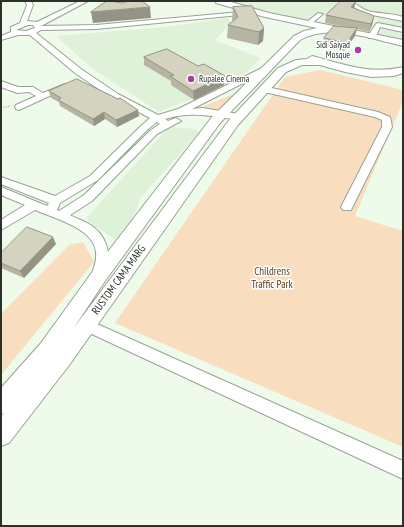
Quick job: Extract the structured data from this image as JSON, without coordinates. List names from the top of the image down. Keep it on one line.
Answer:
{"streets":{"main road":["RUSTOM CAMA MARG"]},"parks":["Childrens Traffic Park"],"places":["Sidi Saiyad Mosque","Rupalee Cinema"]}
